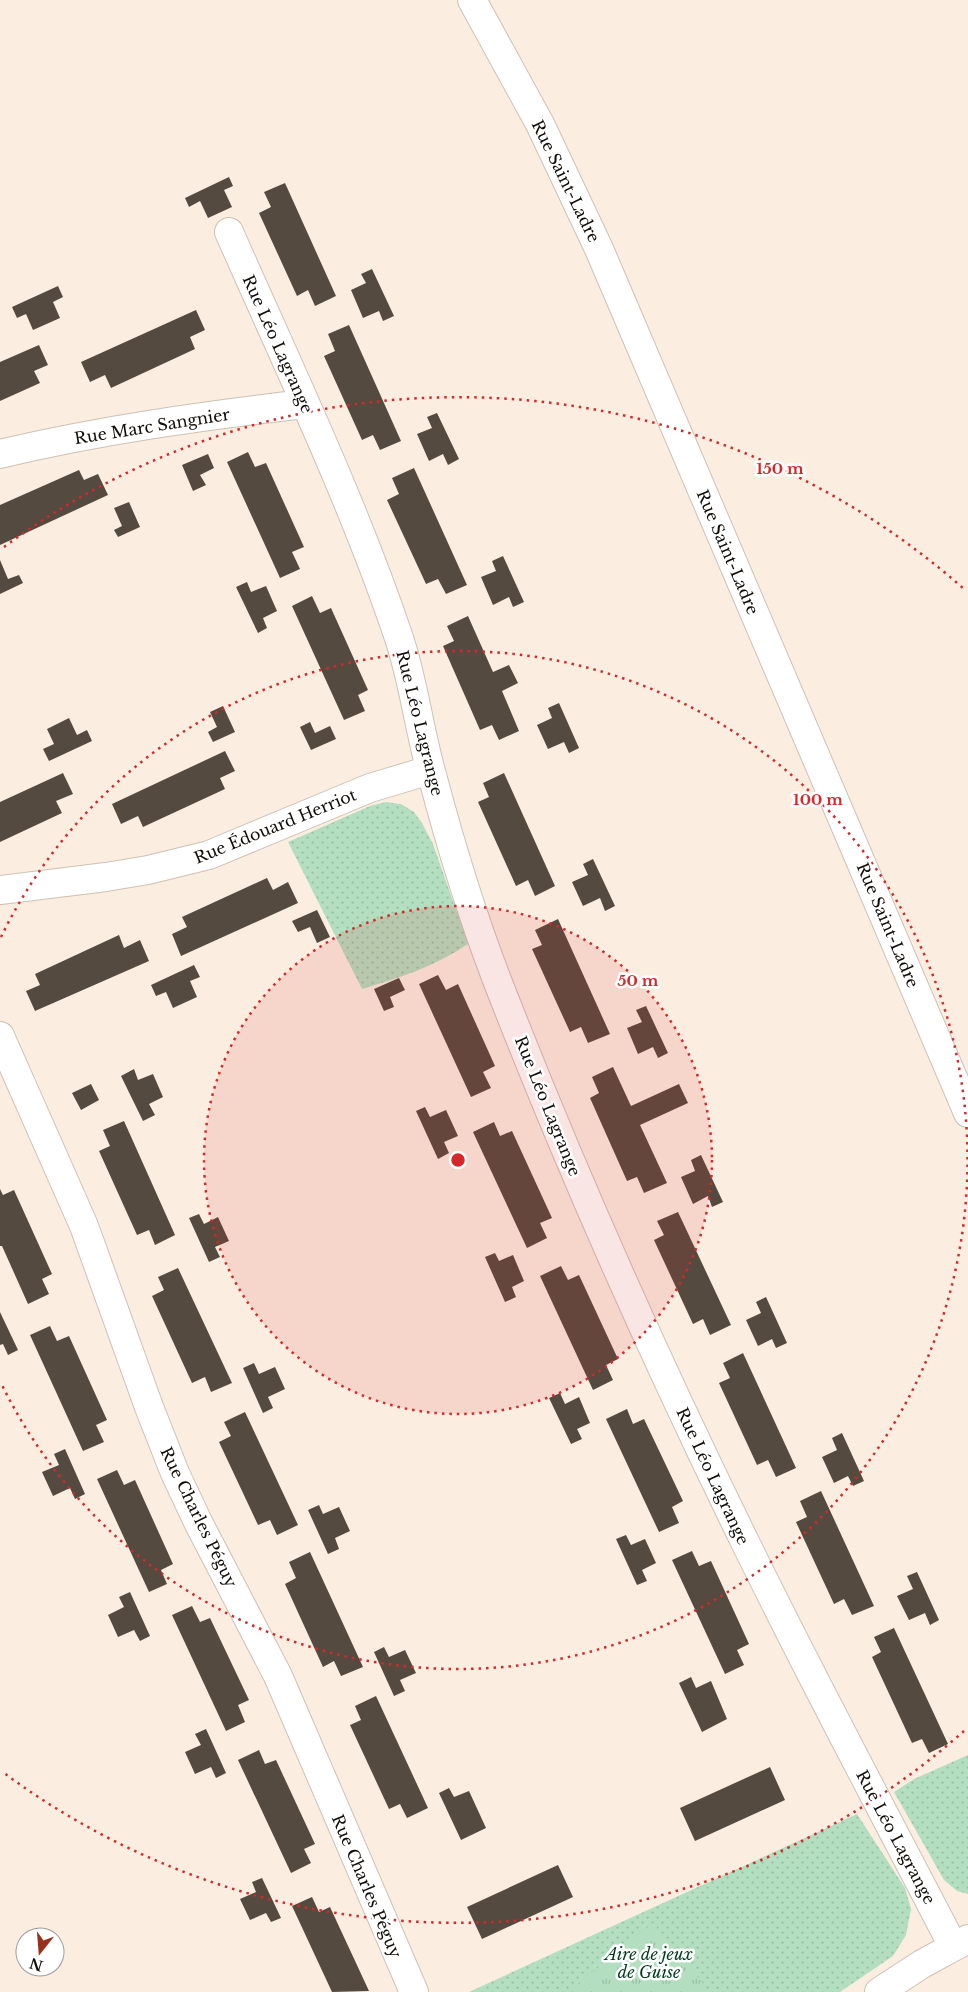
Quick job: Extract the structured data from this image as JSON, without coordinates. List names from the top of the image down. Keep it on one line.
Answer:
{"streets":{"street":["Rue Saint-Ladre","Rue Léo Lagrange","Rue Marc Sangnier","Rue Édouard Herriot","Rue Charles Péguy"]},"crossings":[["Rue Léo Lagrange","Rue Marc Sangnier"],["Rue Léo Lagrange","Rue Édouard Herriot"]],"parks":["Aire de jeux de Guise"],"north":"bottom","rings":["150 m","100 m","50 m"]}
